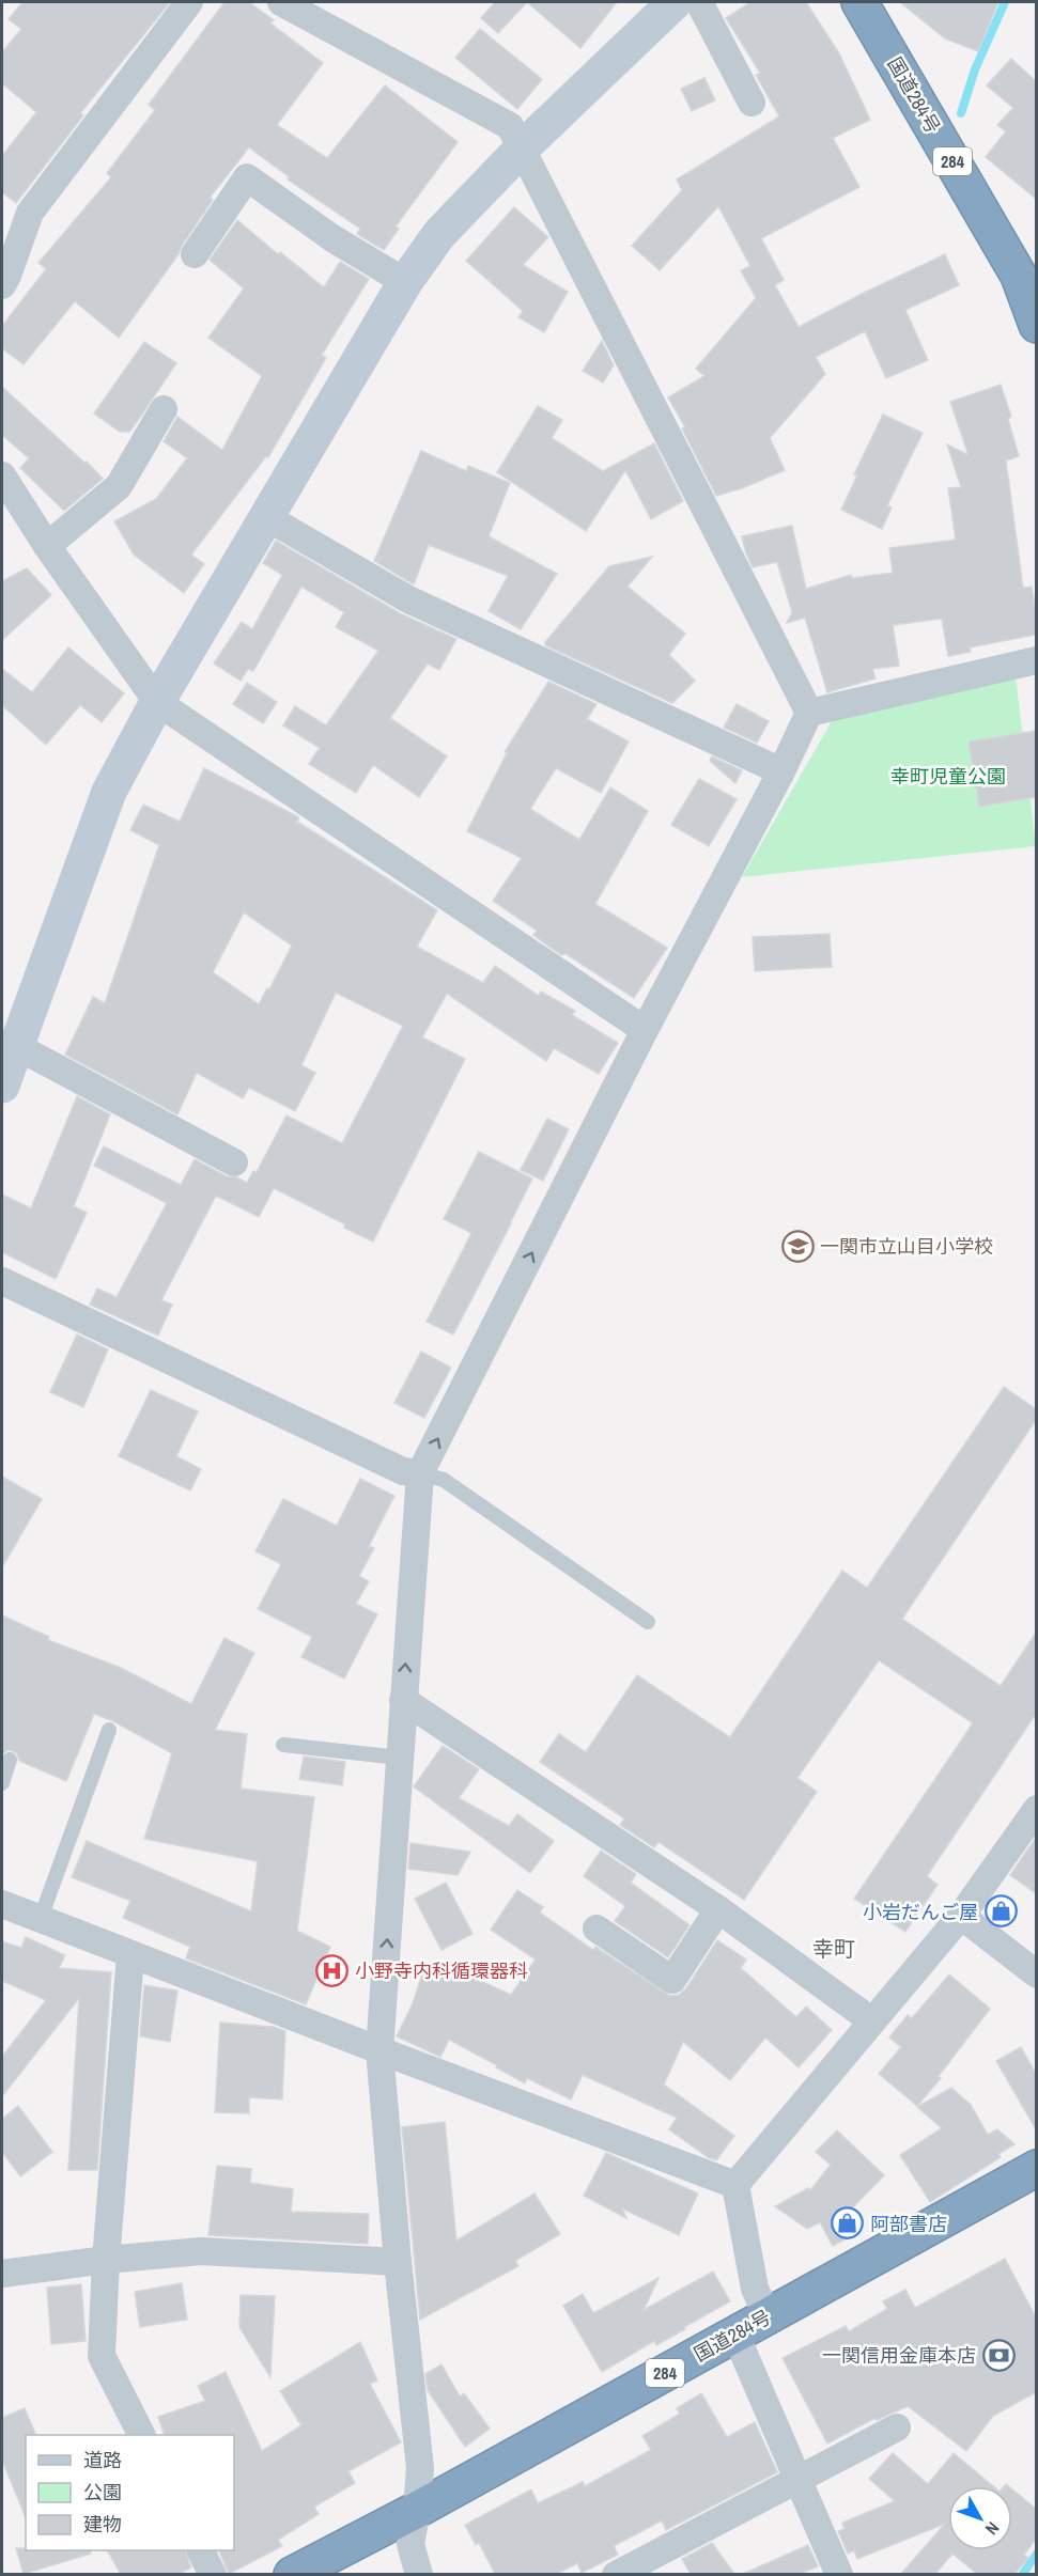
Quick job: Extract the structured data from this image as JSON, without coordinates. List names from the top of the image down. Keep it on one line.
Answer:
{"streets":{"highway":["国道284号","284"]},"districts":["幸町"],"parks":["幸町児童公園"],"places":{"school or university":["一関市立山目小学校"],"shop":["小岩だんご屋","阿部書店"],"hospital":["小野寺内科循環器科"],"bank":["一関信用金庫本店"]},"legend":["道路","公園","建物"],"north":"bottom right"}
